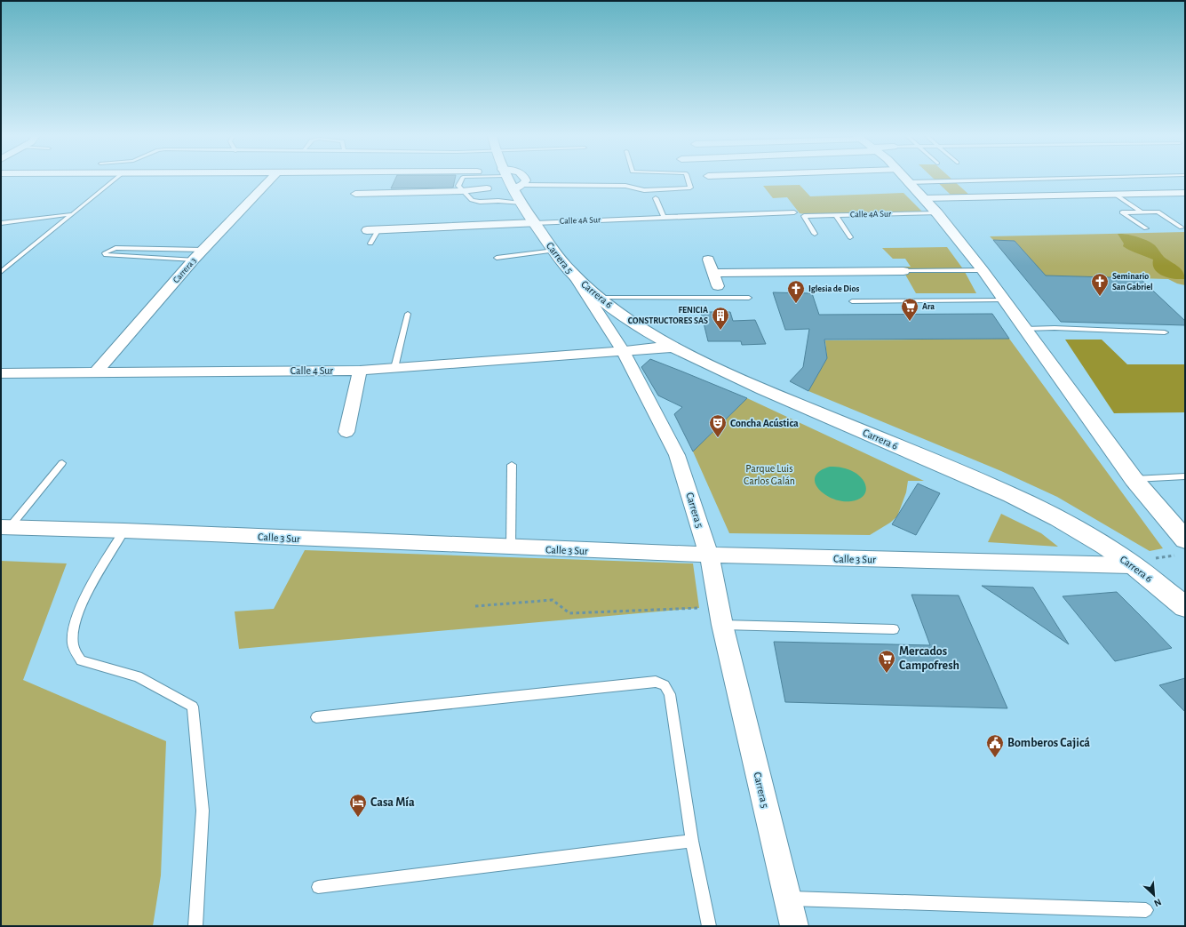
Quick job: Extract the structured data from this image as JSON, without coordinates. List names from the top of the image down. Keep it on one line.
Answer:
{"streets":{"main road":["Carrera 5","Carrera 6"],"street":["Calle 4A Sur","Carrera 3","Calle 4 Sur","Calle 3 Sur"]},"crossings":[["Calle 4A Sur","Carrera 5"],["Carrera 5","Carrera 6"],["Carrera 5","Calle 4 Sur"],["Carrera 5","Calle 3 Sur"],["Carrera 3","Calle 4 Sur"],["Carrera 6","Calle 3 Sur"]],"parks":["Parque Luis Carlos Galán"],"places":{"church":["Seminario San Gabriel","Iglesia de Dios"],"supermarket":["Ara","Mercados Campofresh"],"building":["FENICIA CONSTRUCTORES SAS"],"theatre":["Concha Acústica"],"public building":["Bomberos Cajicá"],"hotel":["Casa Mía"]},"north":"bottom right"}
